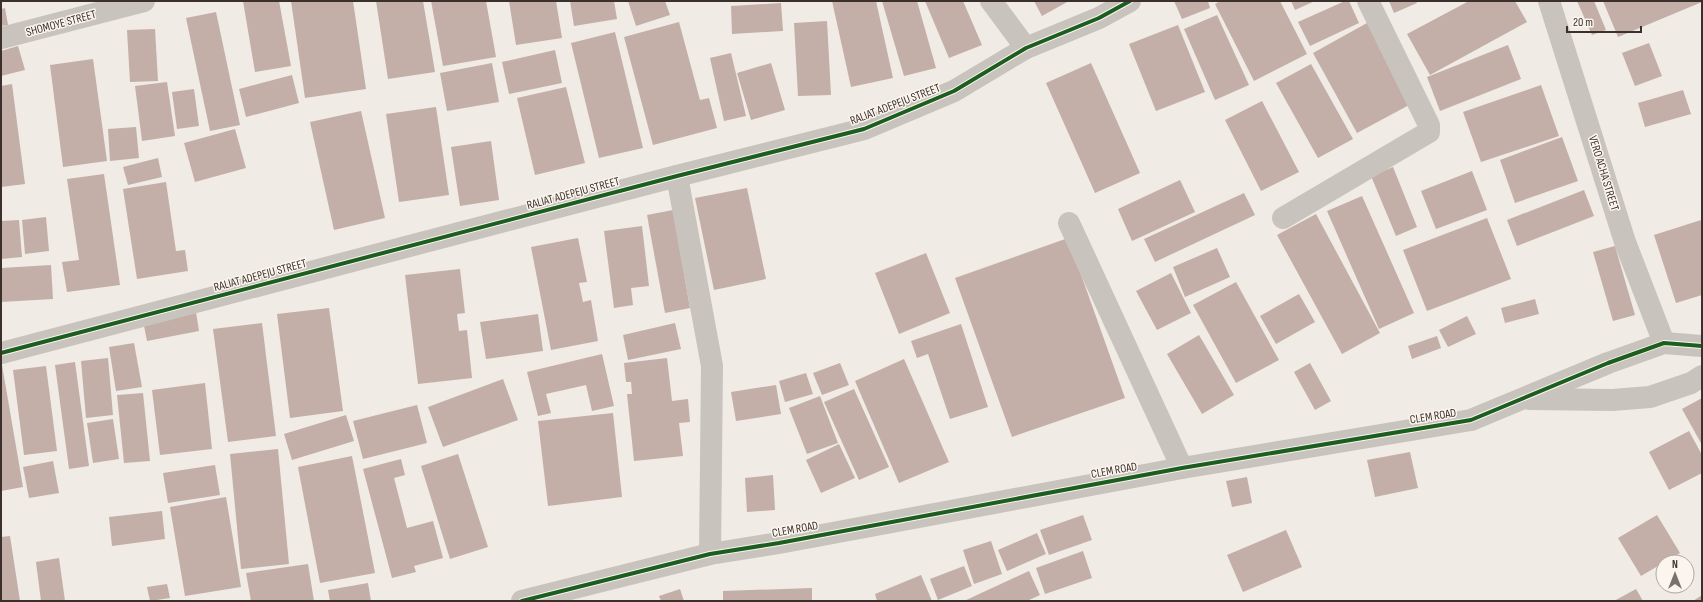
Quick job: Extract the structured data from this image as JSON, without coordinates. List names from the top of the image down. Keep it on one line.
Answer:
{"streets":{"street":["SHOMOYE STREET","RALIAT ADEPEJU STREET","VERO ACHA STREET","CLEM ROAD"]},"crossings":[["VERO ACHA STREET","CLEM ROAD"]],"scale_bar":"20 m","north":"top"}
